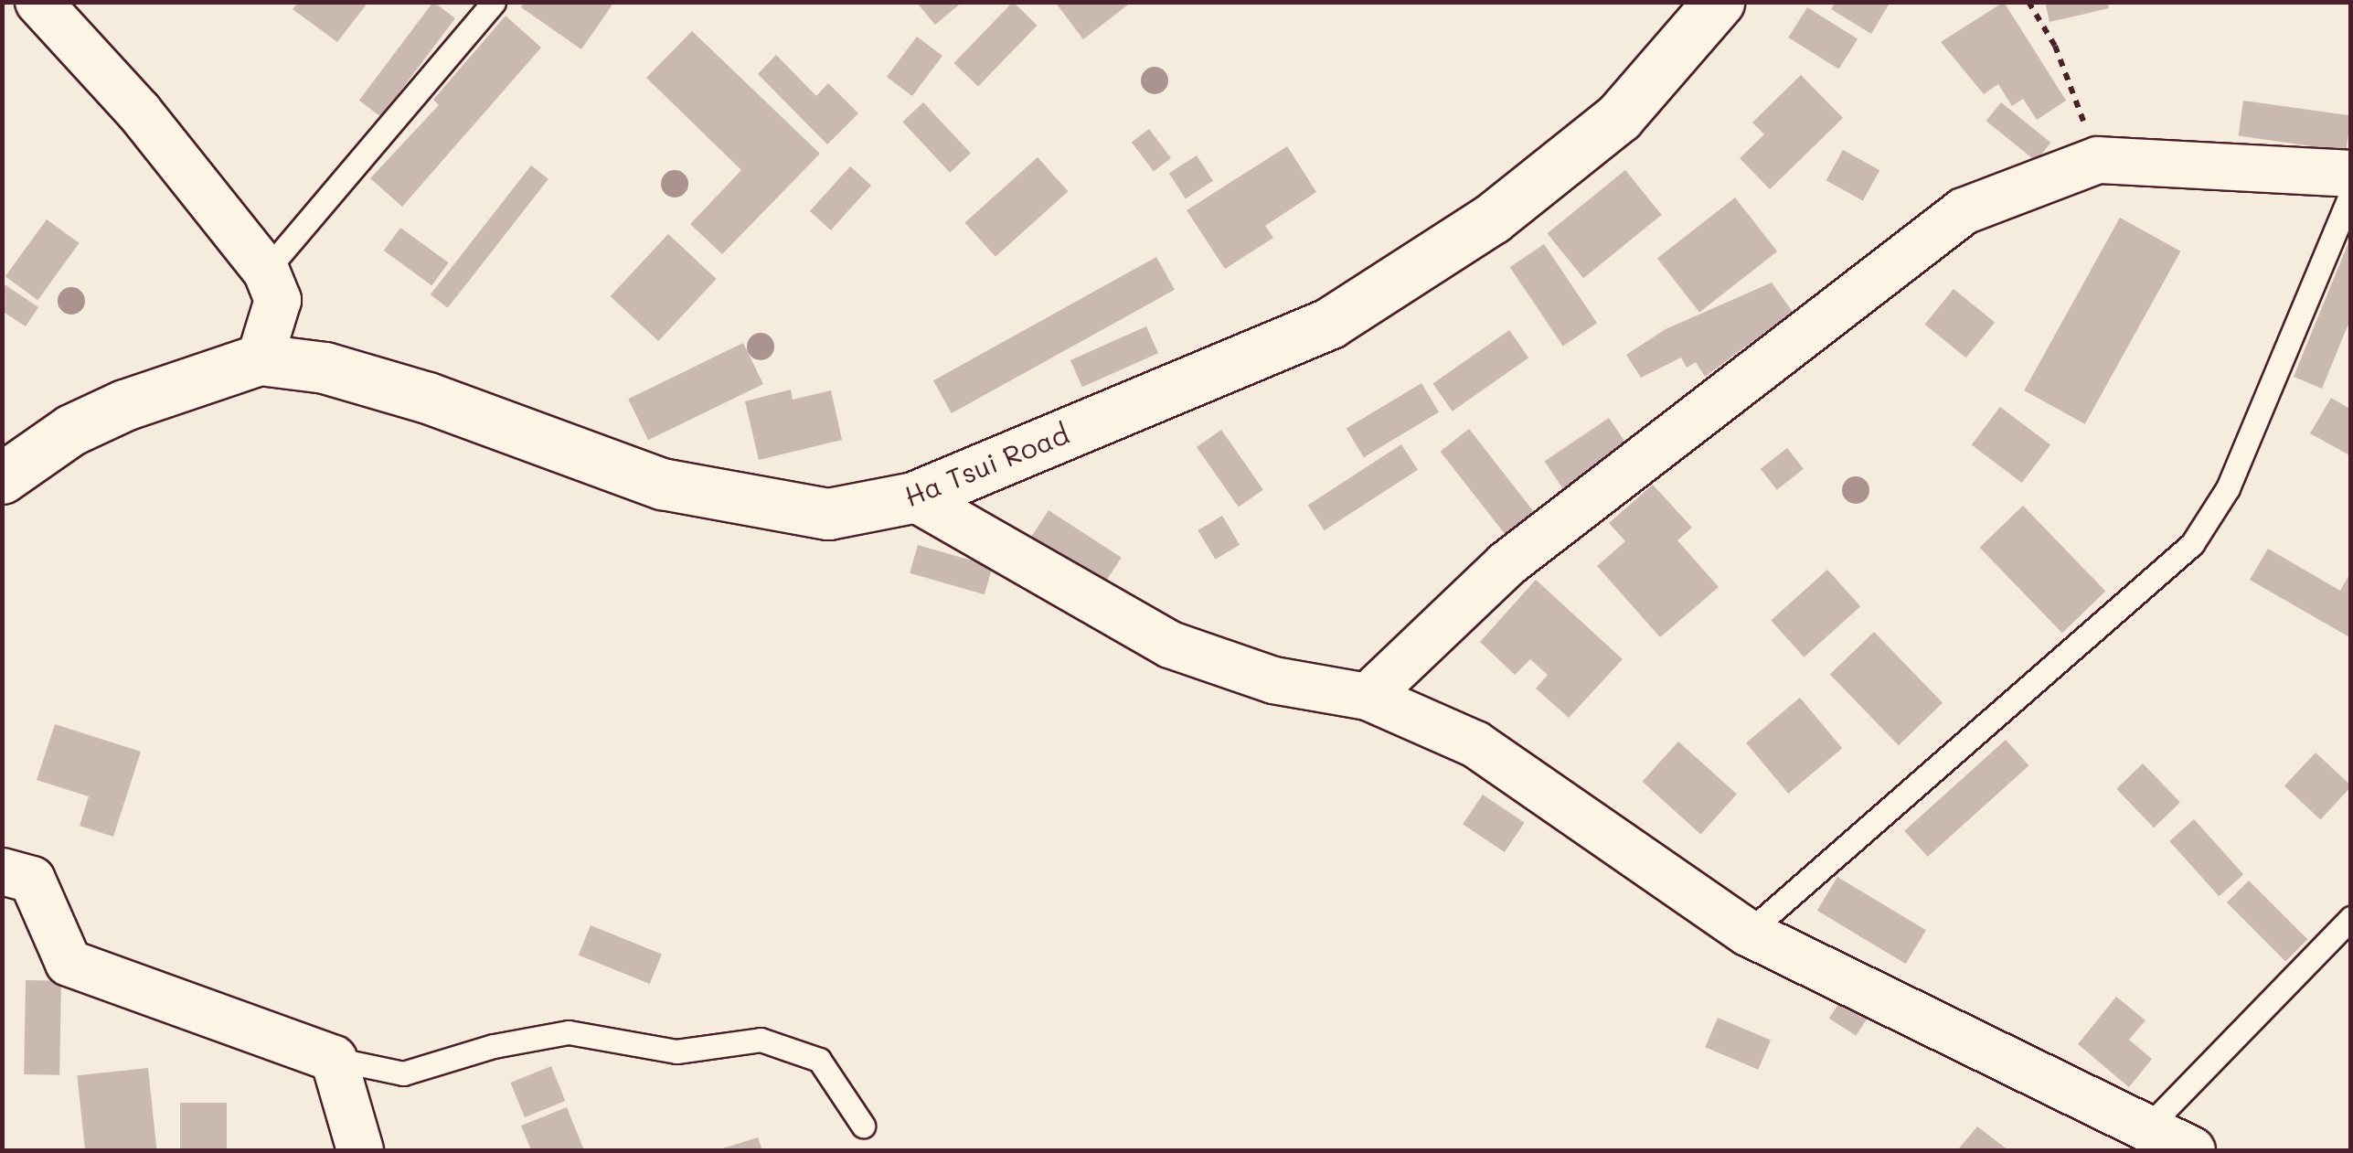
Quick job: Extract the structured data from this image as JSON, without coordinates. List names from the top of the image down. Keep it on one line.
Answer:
{"streets":{"street":["Ha Tsui Road"]}}
